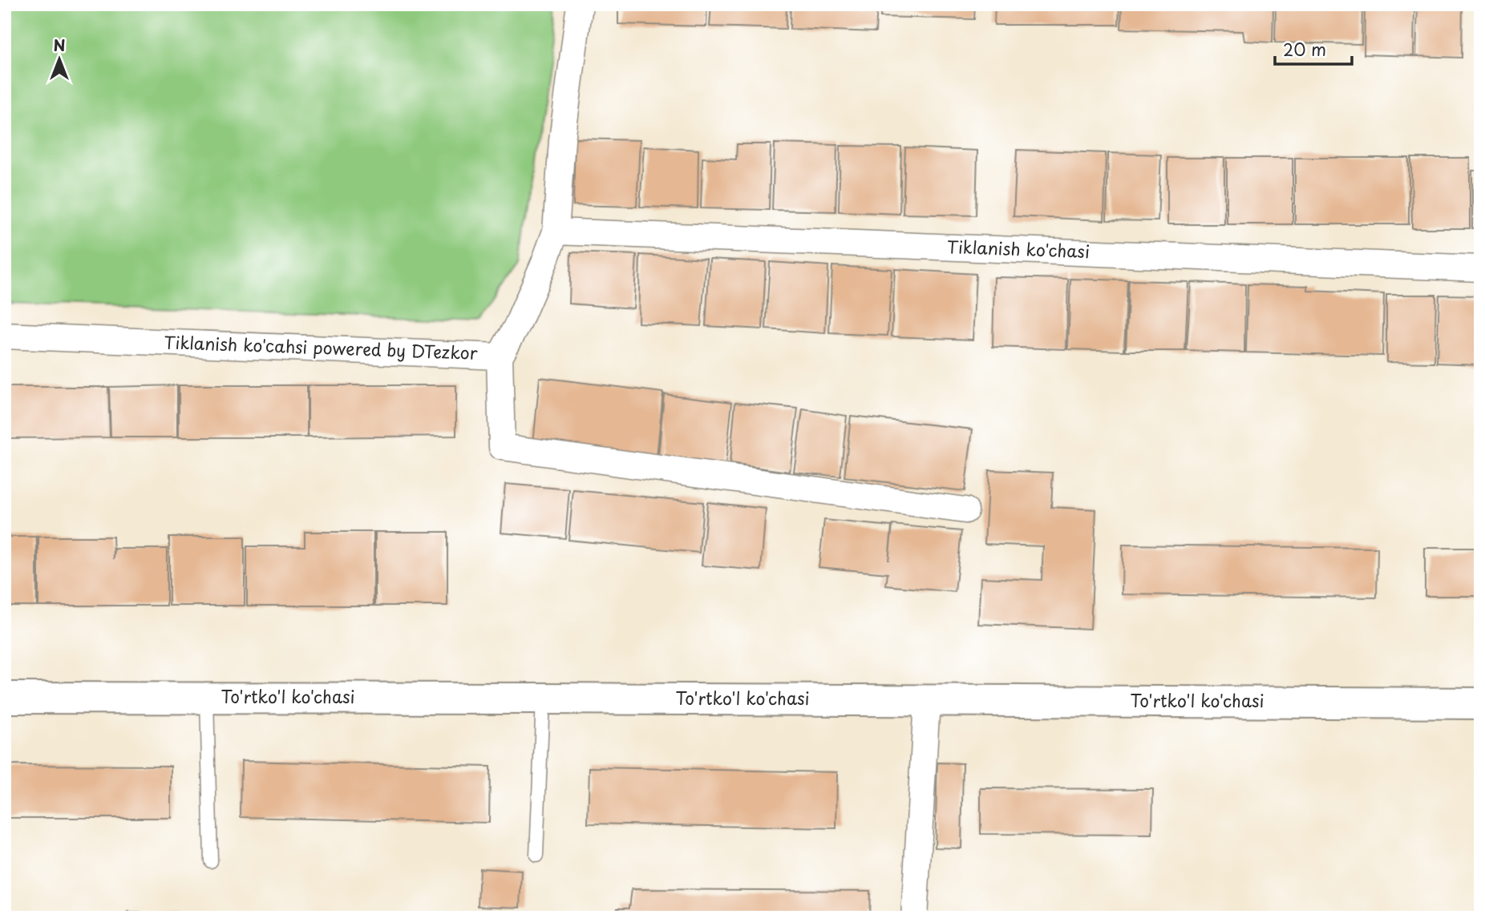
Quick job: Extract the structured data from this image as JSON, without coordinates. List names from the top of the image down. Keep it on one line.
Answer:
{"streets":{"street":["Tiklanish ko'chasi","Tiklanish ko'cahsi powered by DTezkor","To'rtko'l ko'chasi"]},"crossings":[["Tiklanish ko'chasi","Tiklanish ko'cahsi powered by DTezkor"]],"scale_bar":"20 m","north":"top"}
